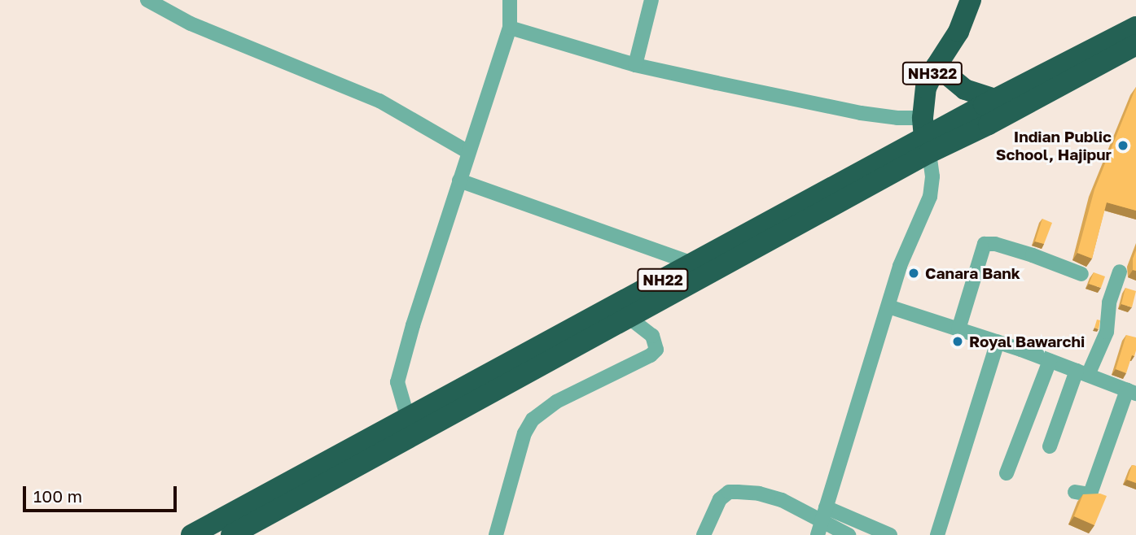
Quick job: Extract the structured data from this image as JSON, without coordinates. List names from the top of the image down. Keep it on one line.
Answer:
{"streets":{"highway":["NH322","NH22"]},"crossings":[["NH322","NH22"]],"places":["Indian Public School, Hajipur","Canara Bank","Royal Bawarchi"],"scale_bar":"100 m"}
